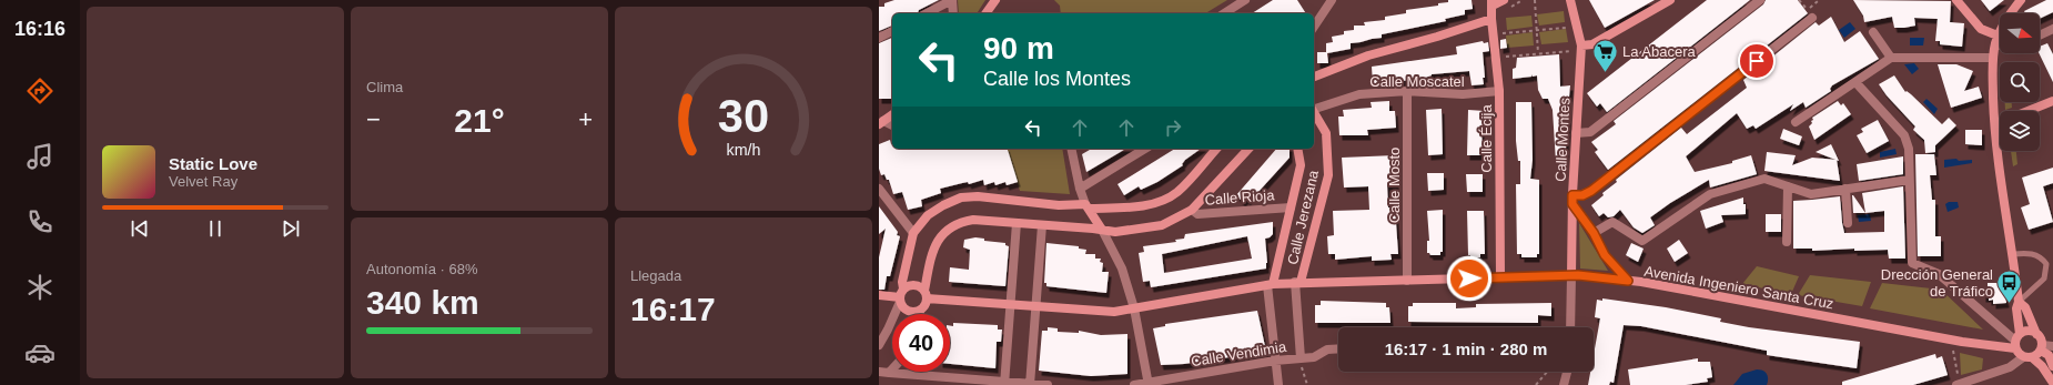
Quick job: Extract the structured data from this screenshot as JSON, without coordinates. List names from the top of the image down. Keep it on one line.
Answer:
{"streets":{"street":["Calle Moscatel","Calle Écija","Calle Montes","Calle Mosto","Calle Rioja","Calle Jerezana","Avenida Ingeniero Santa Cruz","Calle Vendimia"]},"crossings":[["Calle Moscatel","Calle Écija"],["Calle Moscatel","Calle Mosto"],["Calle Écija","Avenida Ingeniero Santa Cruz"],["Calle Montes","Avenida Ingeniero Santa Cruz"],["Calle Mosto","Avenida Ingeniero Santa Cruz"],["Calle Jerezana","Avenida Ingeniero Santa Cruz"],["Calle Jerezana","Calle Vendimia"]],"places":{"supermarket":["La Abacera"],"bus stop":["Drección General de Tráfico"]},"north":"right","page":{"tabs":"16:16","tile":["Clima",["Autonomía · 68%","340 km"],["Llegada","16:17"]],"turn":["90 m","Calle los Montes"],"heat":["−","21°","+"],"song":["Static Love","Velvet Ray"],"limit":"40","trip":"16:17 · 1 min · 280 m","gauge":["30","km/h"]}}
